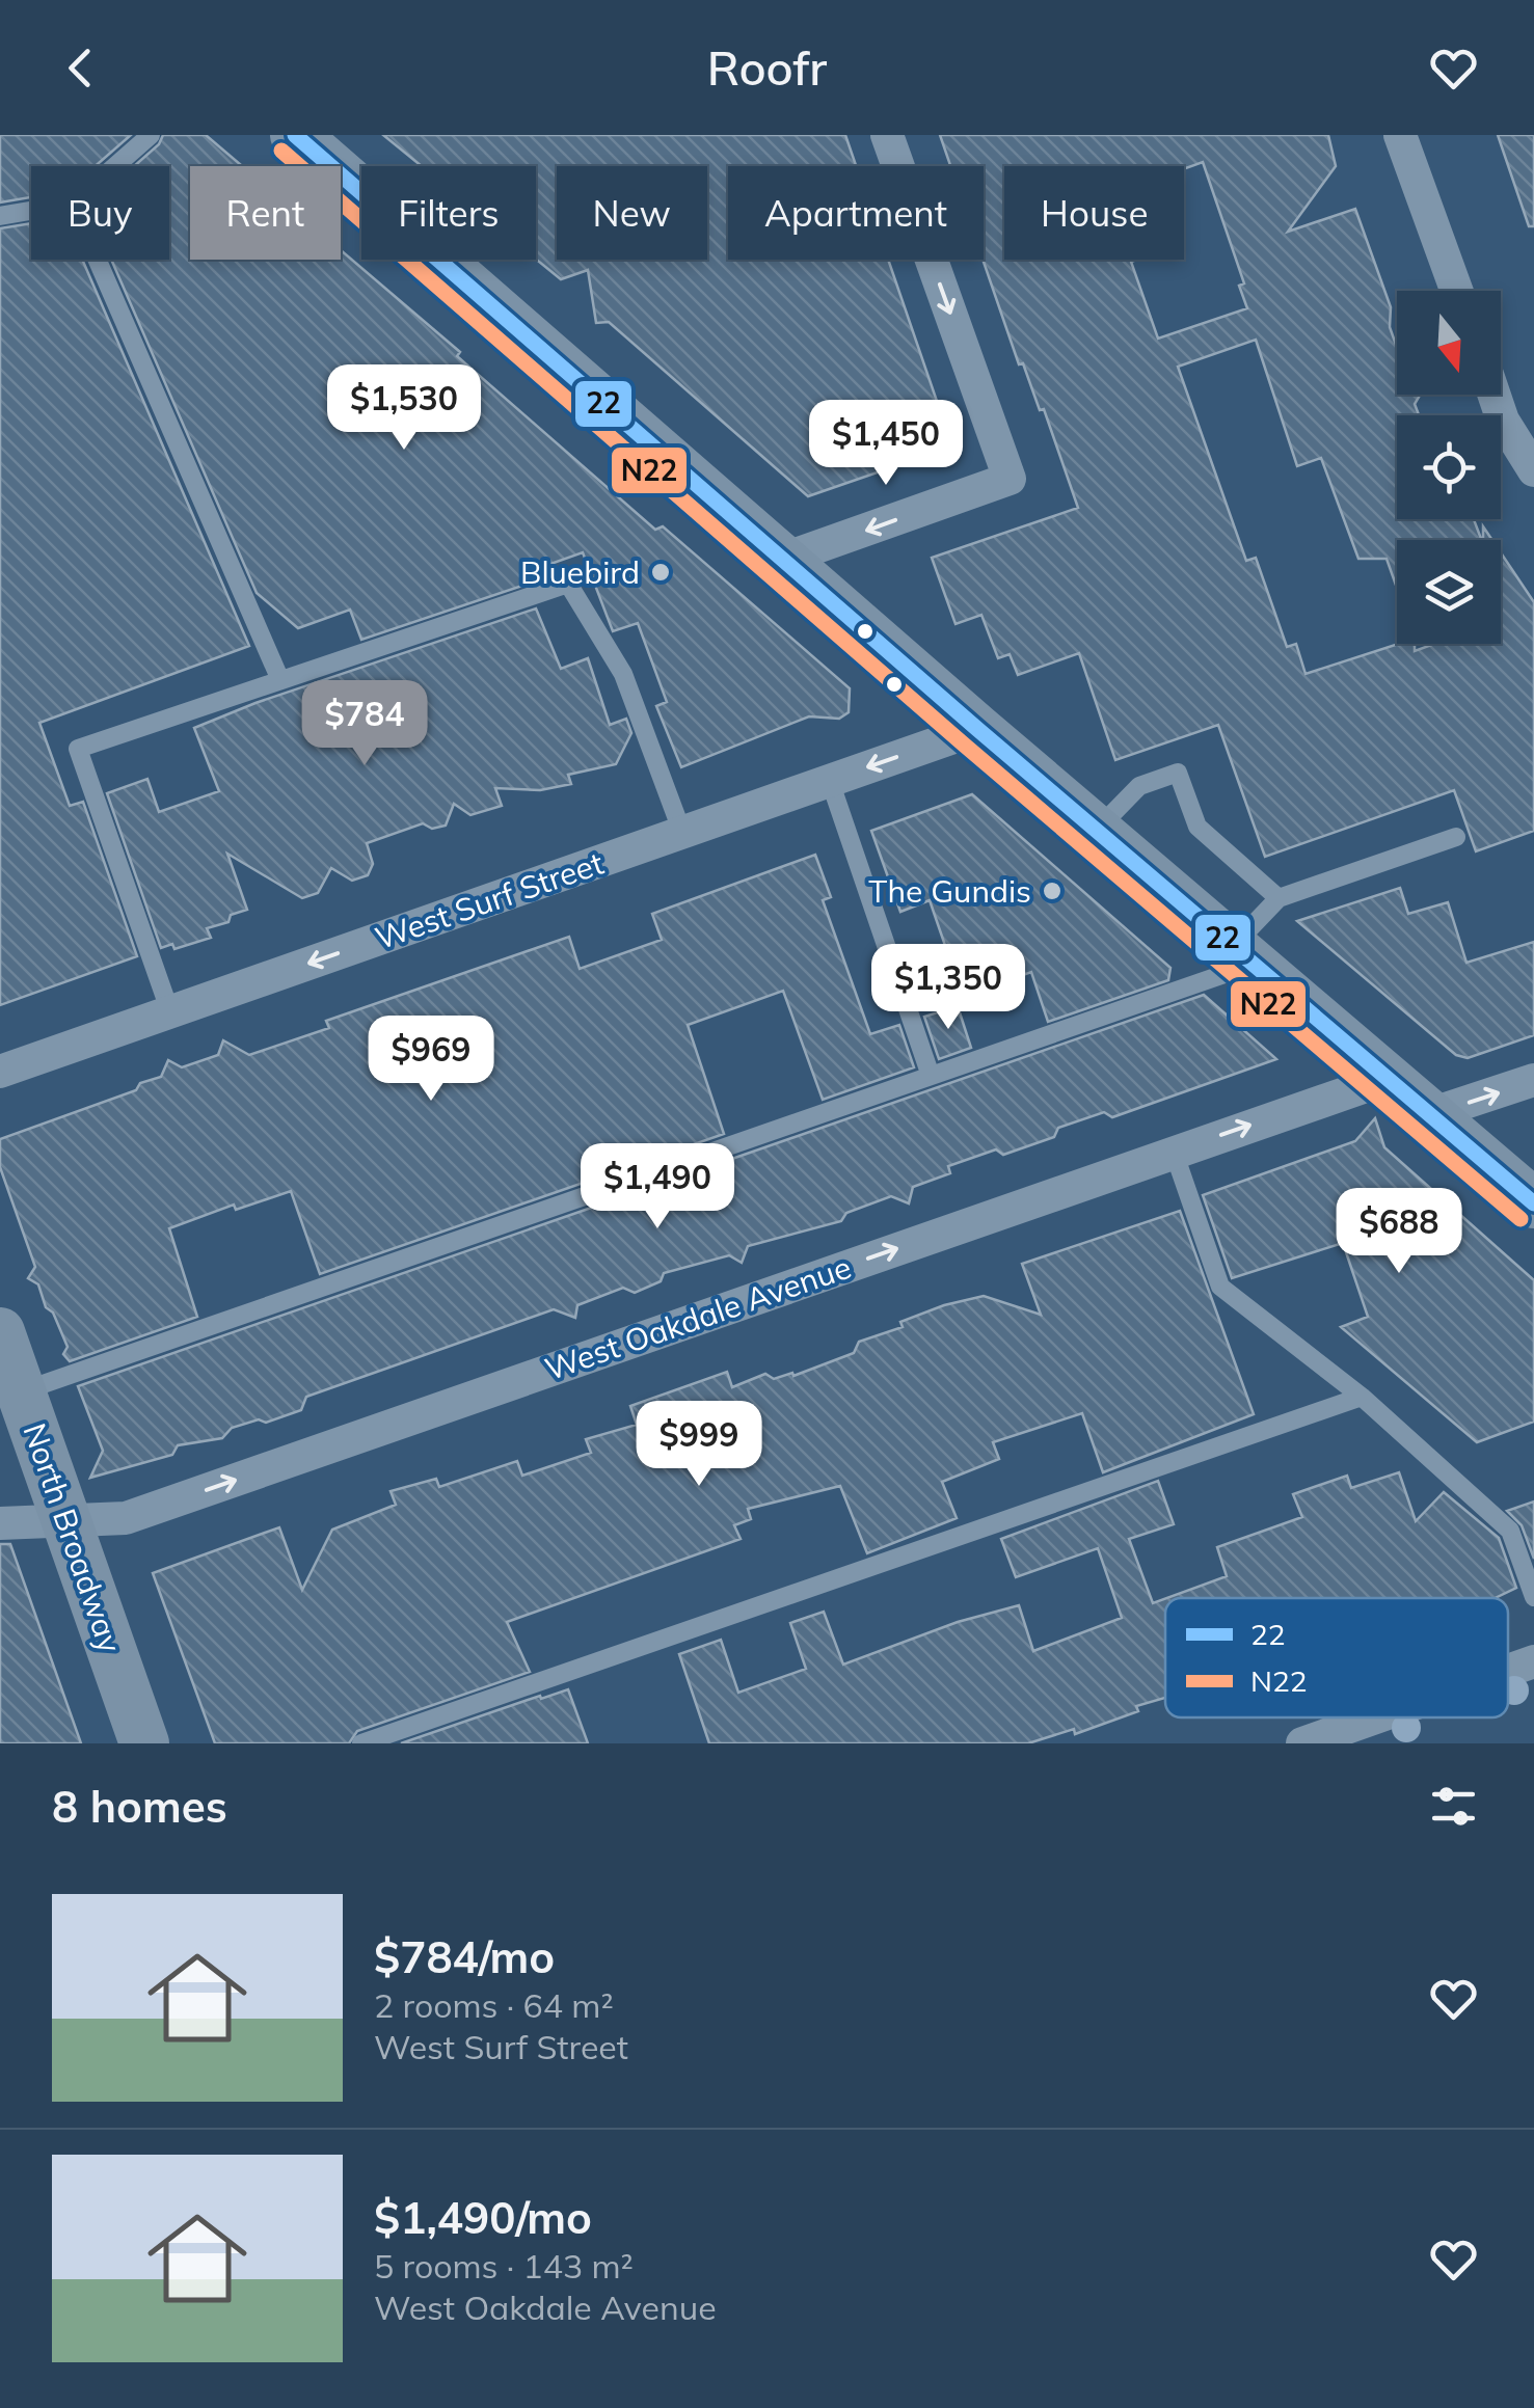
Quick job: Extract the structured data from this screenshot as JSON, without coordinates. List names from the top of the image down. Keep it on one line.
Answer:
{"streets":{"main road":["North Broadway"],"street":["West Surf Street","West Oakdale Avenue"]},"crossings":[["West Oakdale Avenue","North Broadway"]],"one_way":["West Surf Street","West Oakdale Avenue"],"places":["Bluebird","The Gundis"],"lines":["transit line 22","transit line N22"],"legend":["22","N22"],"north":"bottom","page":{"header":"Roofr","chip":["Buy","Rent","Filters","New","Apartment","House"],"price":["$1,530","$1,450","$784","$1,350","$969","$1,490","$688","$999"],"heading":"8 homes","list":[{"name":"$784/mo","note":"2 rooms · 64 m² · West Surf Street"},{"name":"$1,490/mo","note":"5 rooms · 143 m² · West Oakdale Avenue"}]}}
